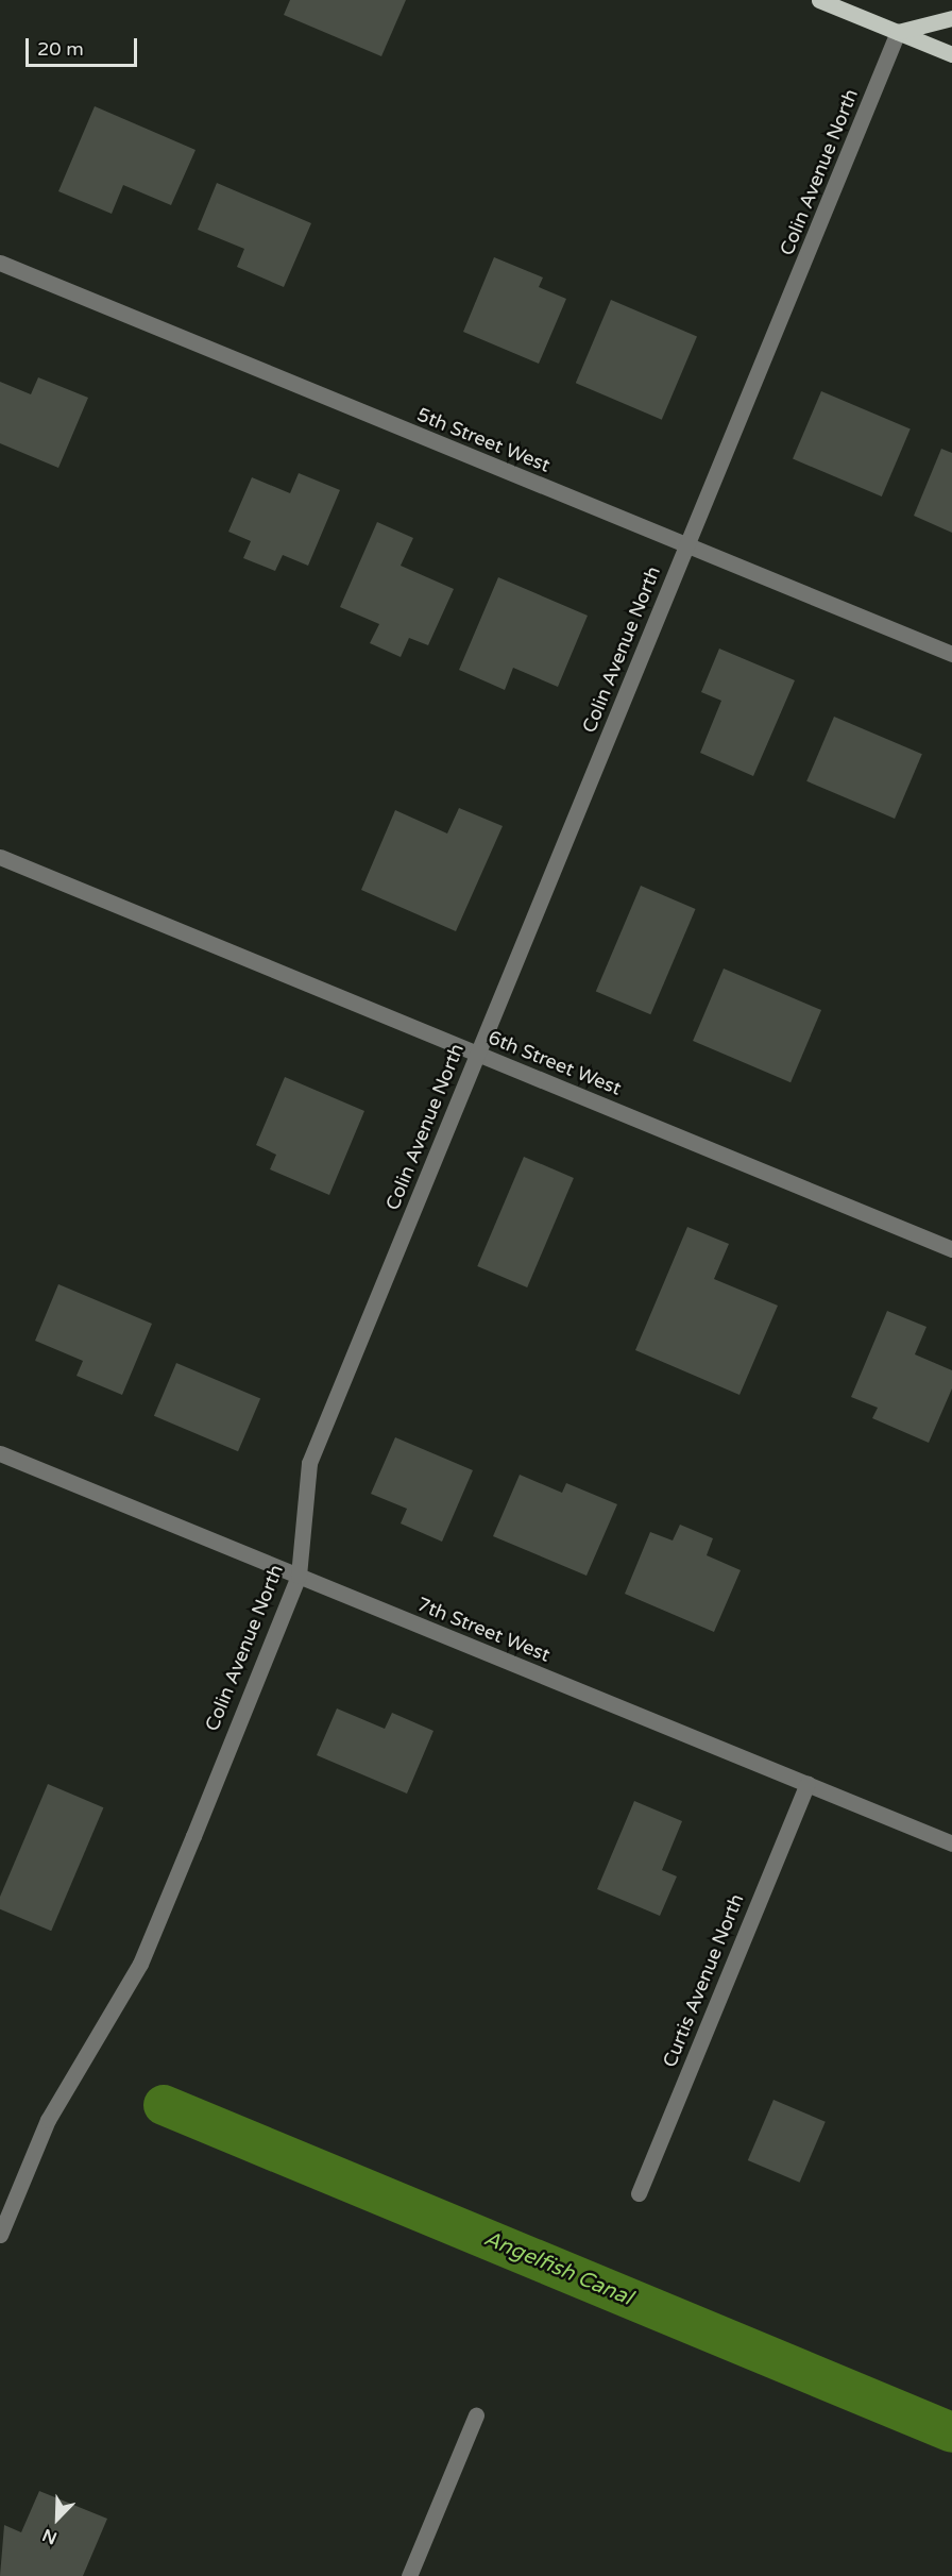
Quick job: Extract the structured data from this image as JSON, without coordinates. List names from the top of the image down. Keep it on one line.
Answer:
{"streets":{"street":["Colin Avenue North","5th Street West","6th Street West","7th Street West","Curtis Avenue North"]},"crossings":[["Colin Avenue North","5th Street West"],["Colin Avenue North","6th Street West"],["Colin Avenue North","7th Street West"],["7th Street West","Curtis Avenue North"]],"water":["Angelfish Canal"],"scale_bar":"20 m","north":"bottom left"}
